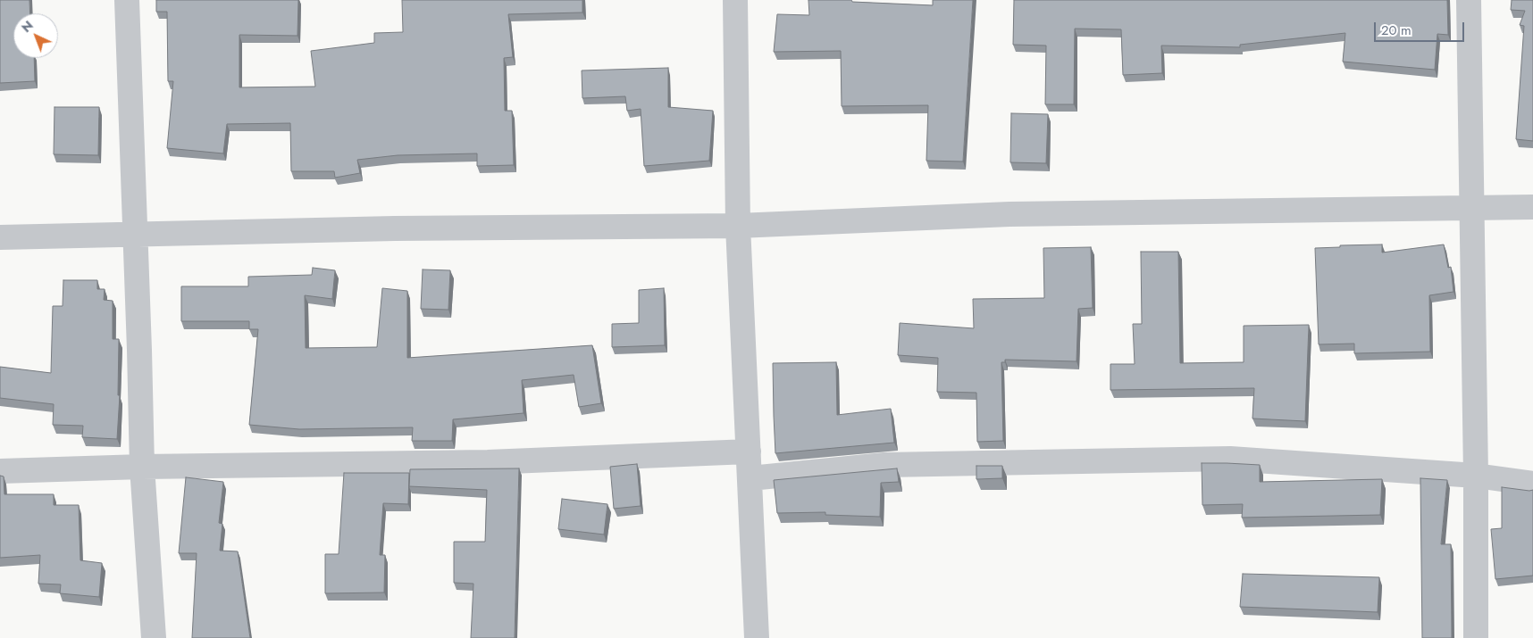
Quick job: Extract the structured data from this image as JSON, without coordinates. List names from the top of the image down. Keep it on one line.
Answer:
{"scale_bar":"20 m","north":"top left"}
